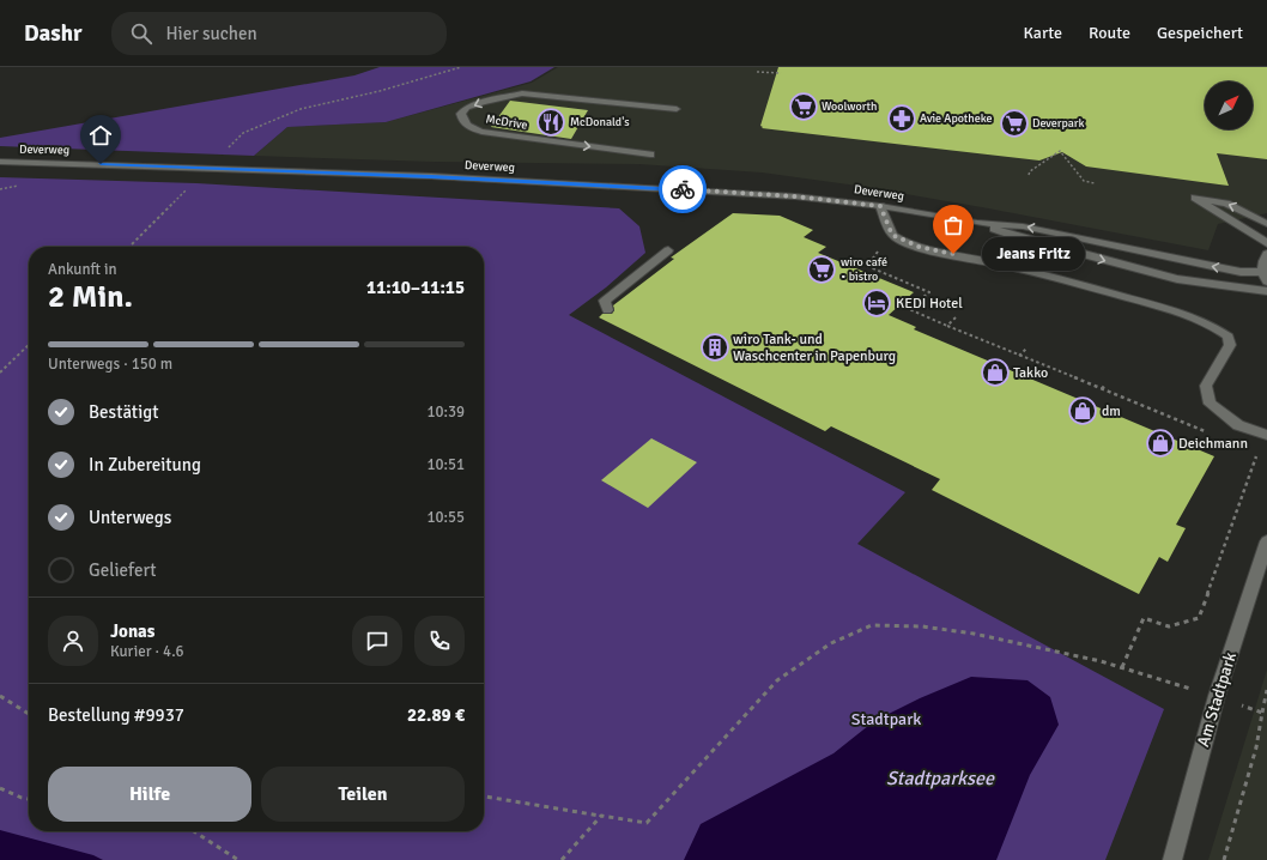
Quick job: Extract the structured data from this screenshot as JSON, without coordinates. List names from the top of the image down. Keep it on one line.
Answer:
{"streets":{"street":["McDrive","Deverweg","Am Stadtpark"]},"water":["Stadtparksee"],"parks":["Stadtpark"],"places":{"supermarket":["Woolworth","Deverpark","wiro café • bistro"],"pharmacy":["Avie Apotheke"],"restaurant":["McDonald's"],"other":["Jeans Fritz"],"hotel":["KEDI Hotel"],"building":["wiro Tank- und Waschcenter in Papenburg"],"shop":["Takko","dm","Deichmann"]},"north":"top right","page":{"header":"Dashr","search":"Hier suchen","nav":["Karte","Route","Gespeichert"],"bubble":"Jeans Fritz","heading":["2 Min.","Ankunft in","11:10–11:15"],"panel":["Jonas","Kurier · 4.6","Bestellung #9937","22.89 €"],"bar":"Unterwegs · 150 m","list":[["Bestätigt","10:39"],["In Zubereitung","10:51"],["Unterwegs","10:55"],"Geliefert"],"buttons":["Hilfe","Teilen"]}}
